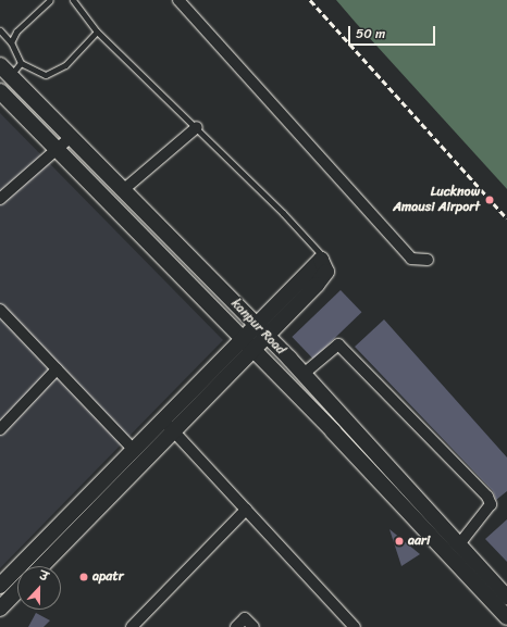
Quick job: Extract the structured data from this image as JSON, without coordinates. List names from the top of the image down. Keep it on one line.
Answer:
{"streets":{"street":["kanpur Road"]},"places":["Lucknow Amausi Airport","aari","apatr"],"scale_bar":"50 m","north":"top"}
